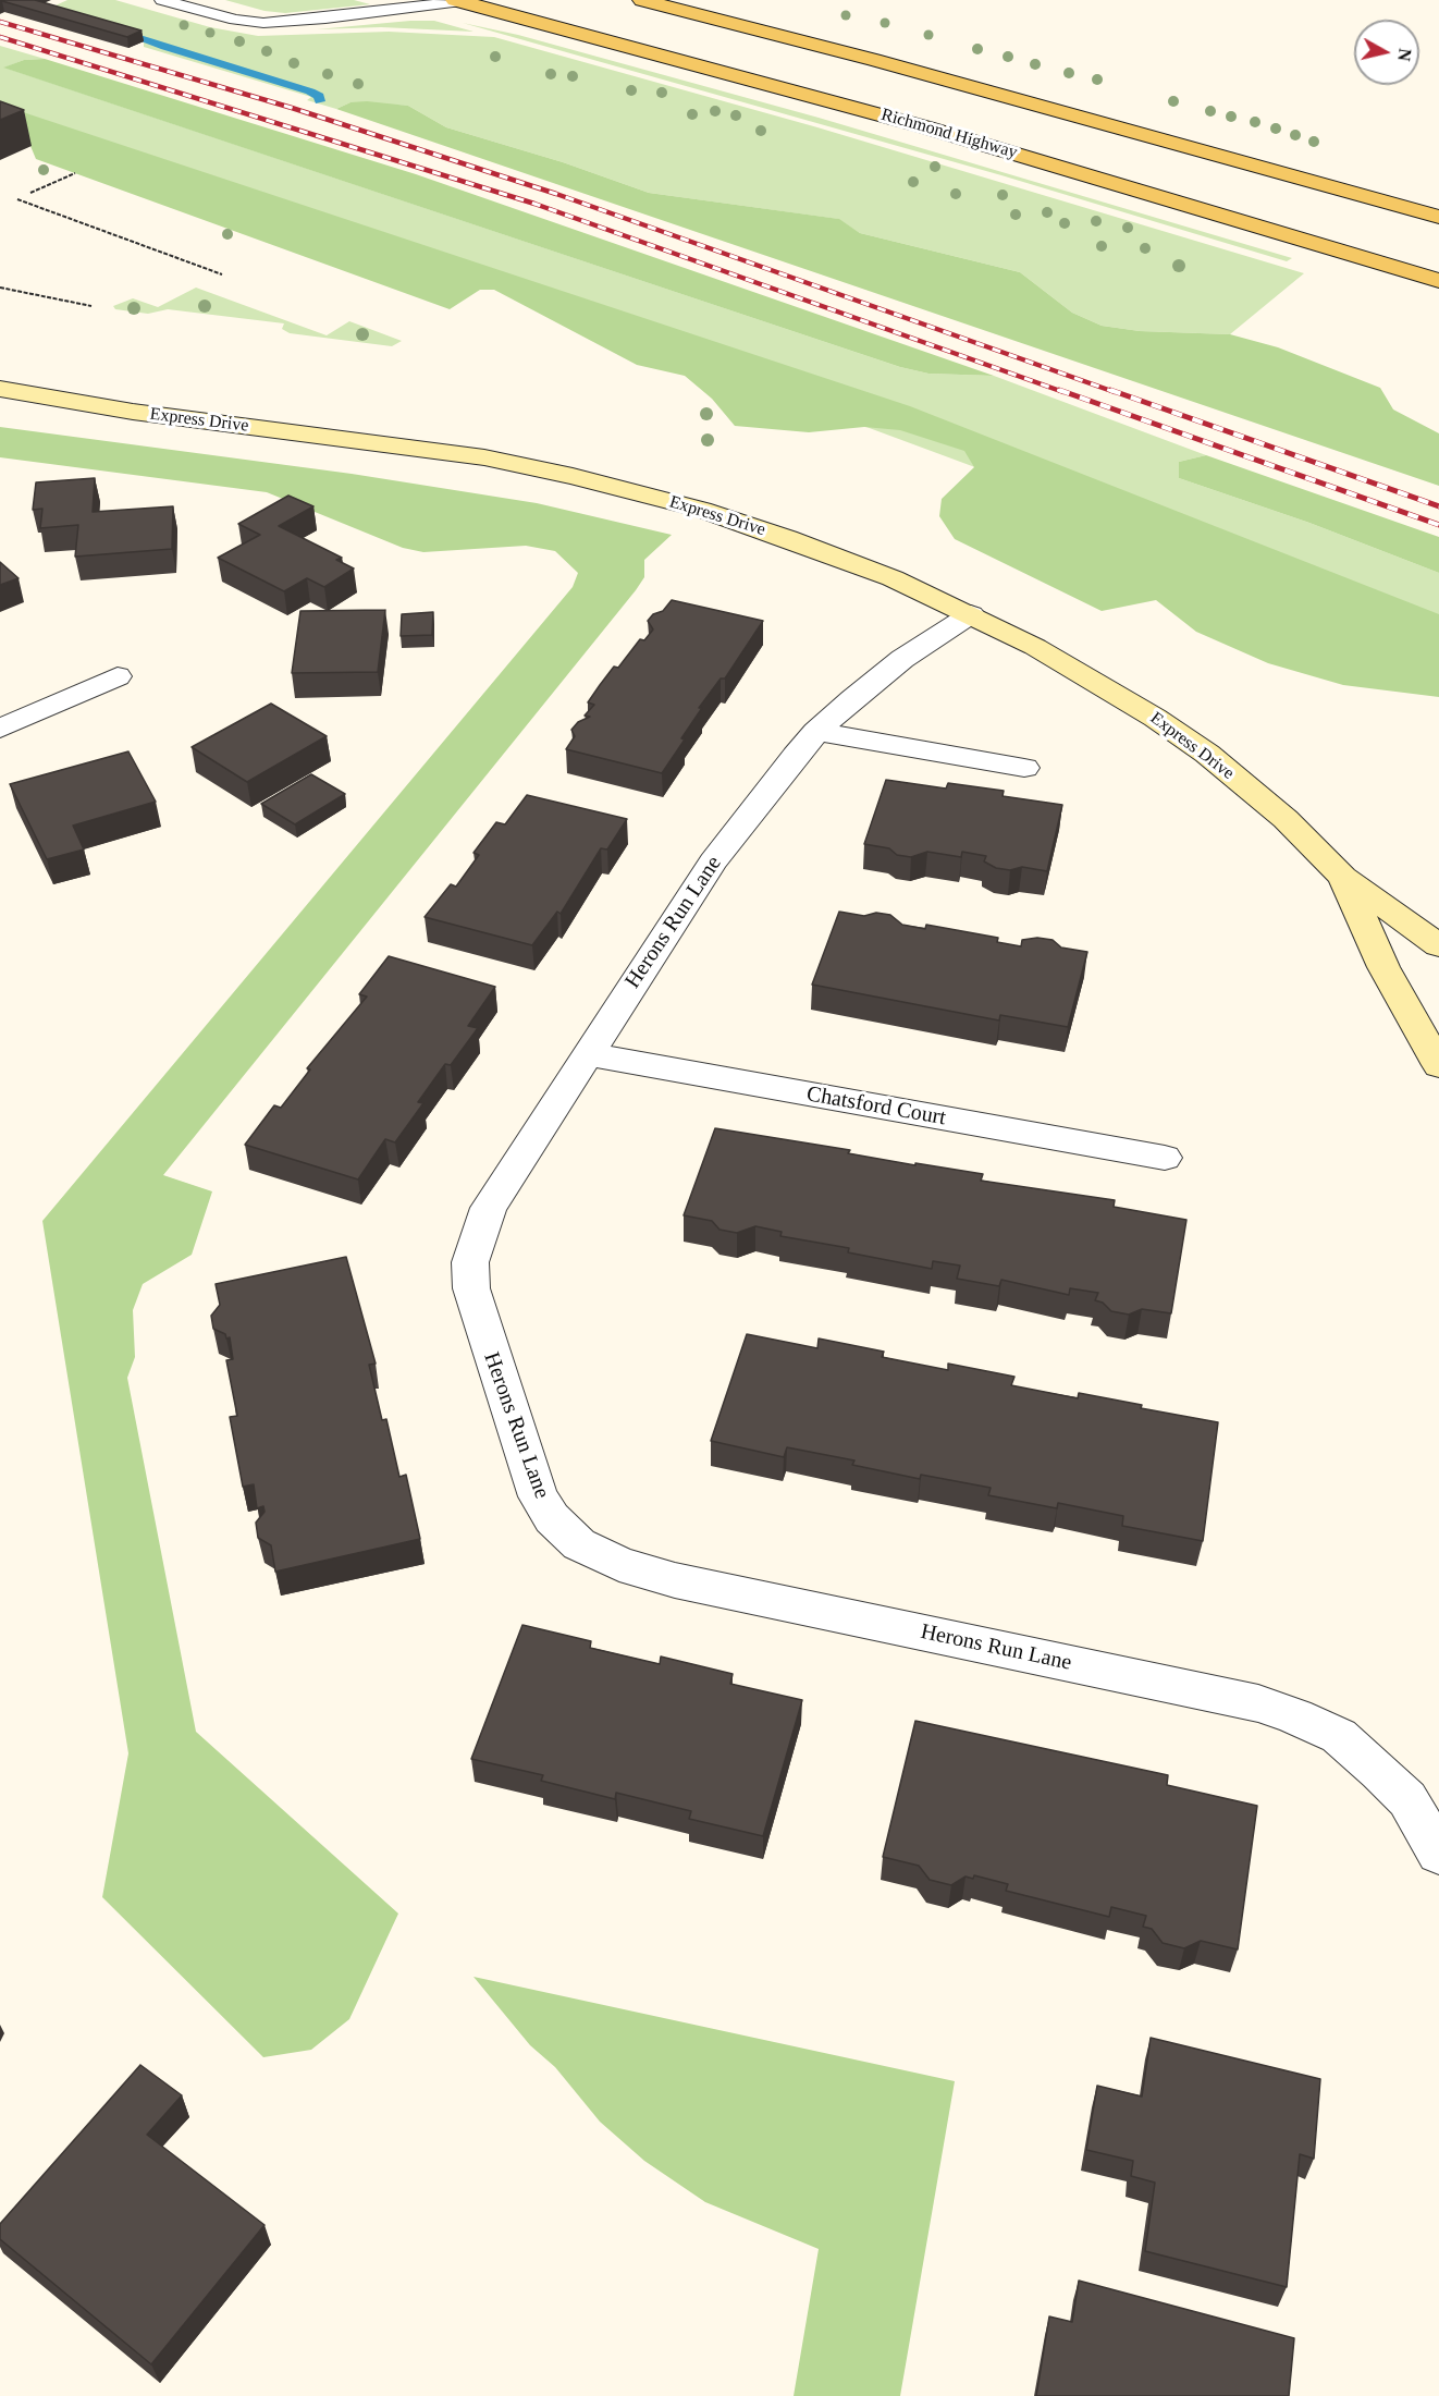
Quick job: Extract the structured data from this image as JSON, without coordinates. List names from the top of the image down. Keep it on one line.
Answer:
{"streets":{"main road":["Richmond Highway"],"street":["Express Drive","Herons Run Lane","Chatsford Court"]},"crossings":[["Express Drive","Herons Run Lane"],["Herons Run Lane","Chatsford Court"]],"north":"right"}
